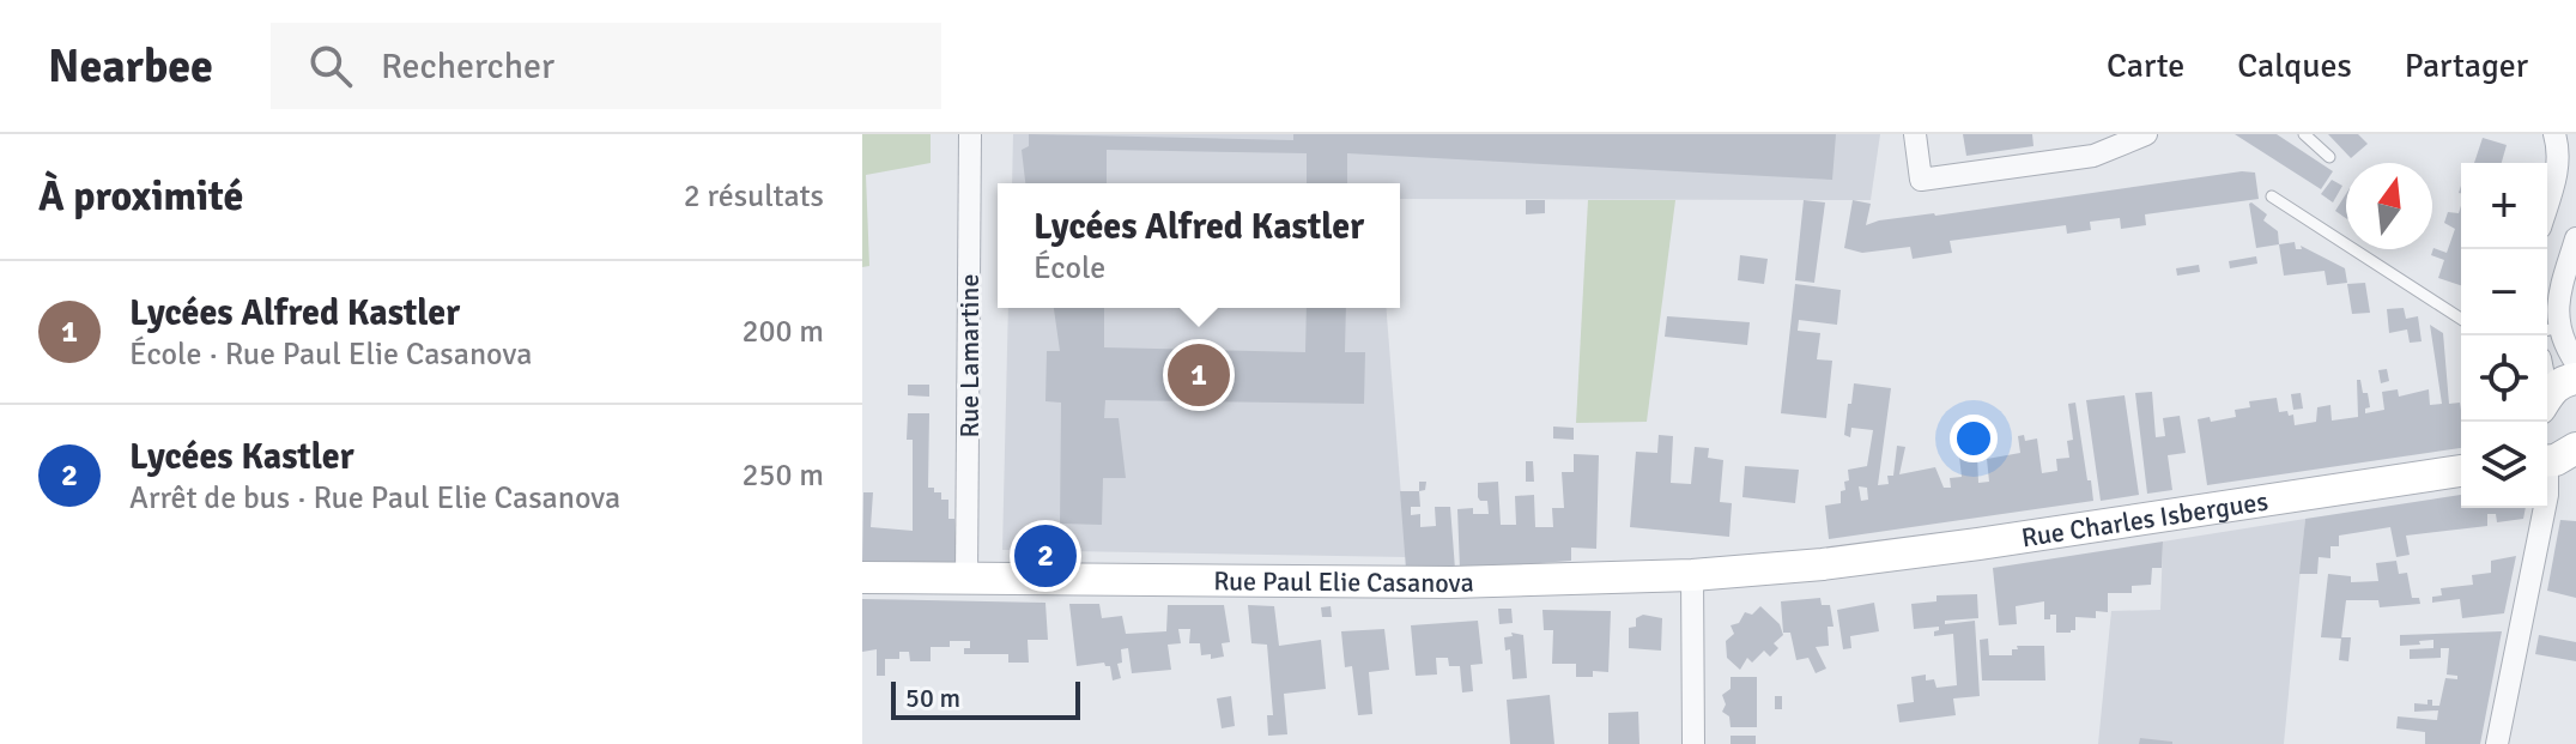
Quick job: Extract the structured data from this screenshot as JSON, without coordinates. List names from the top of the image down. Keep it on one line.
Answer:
{"streets":{"main road":["Rue Charles Isbergues","Rue Paul Elie Casanova"],"street":["Rue Lamartine"]},"crossings":[["Rue Lamartine","Rue Paul Elie Casanova"],["Rue Charles Isbergues","Rue Paul Elie Casanova"]],"scale_bar":"50 m","north":"top","page":{"header":"Nearbee","search":"Rechercher","nav":["Carte","Calques","Partager"],"heading":["À proximité","2 résultats"],"map_buttons":["+","−"],"popup":["Lycées Alfred Kastler","École"],"list":[{"mark":"1","name":"Lycées Alfred Kastler","note":"École · Rue Paul Elie Casanova","value":"200 m"},{"mark":"2","name":"Lycées Kastler","note":"Arrêt de bus · Rue Paul Elie Casanova","value":"250 m"}],"pins":["1","2"],"scale":"50 m"}}
